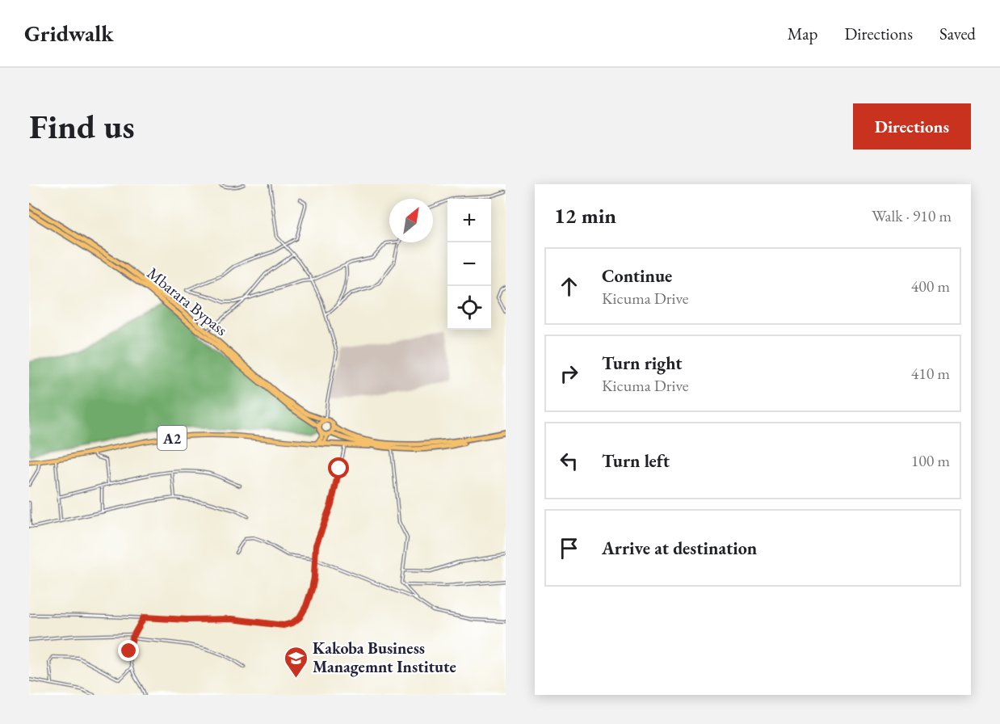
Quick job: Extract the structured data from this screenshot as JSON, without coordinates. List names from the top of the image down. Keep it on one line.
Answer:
{"streets":{"highway":["Mbarara Bypass","A2"]},"crossings":[["Mbarara Bypass","A2"]],"places":{"school or university":["Kakoba Business Managemnt Institute"]},"north":"top right","page":{"header":"Gridwalk","nav":["Map","Directions","Saved"],"buttons":"Directions","title":"Find us","heading":["12 min","Walk · 910 m"],"map_buttons":["+","−"],"list":[["Continue","Kicuma Drive","400 m"],["Turn right","Kicuma Drive","410 m"],["Turn left","100 m"],"Arrive at destination"]}}
